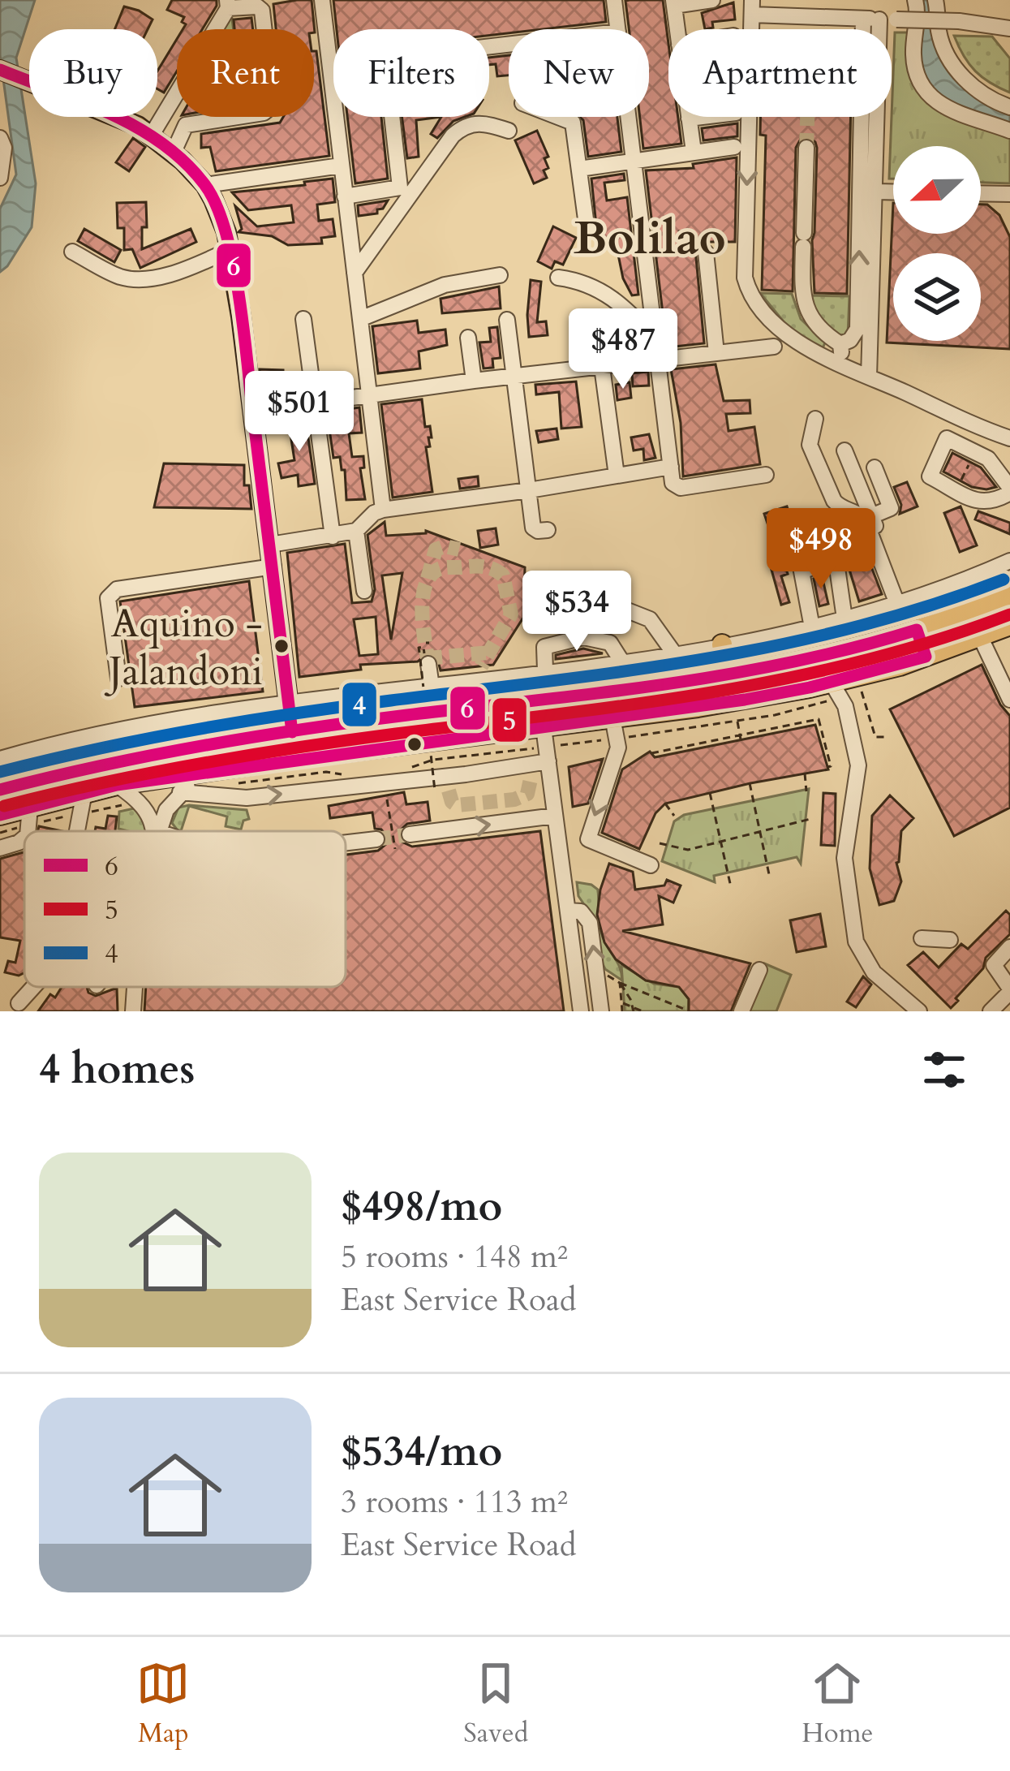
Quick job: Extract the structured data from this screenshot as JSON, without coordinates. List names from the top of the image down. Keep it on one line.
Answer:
{"districts":["Bolilao"],"places":["Aquino - Jalandoni"],"lines":["transit line 6","transit line 4","transit line 5"],"legend":["6","5","4"],"north":"left","page":{"chip":["Buy","Rent","Filters","New","Apartment"],"price":["$487","$501","$498","$534"],"heading":"4 homes","list":[{"name":"$498/mo","note":"5 rooms · 148 m² · East Service Road"},{"name":"$534/mo","note":"3 rooms · 113 m² · East Service Road"}],"tabs":["Map","Saved","Home"]}}
